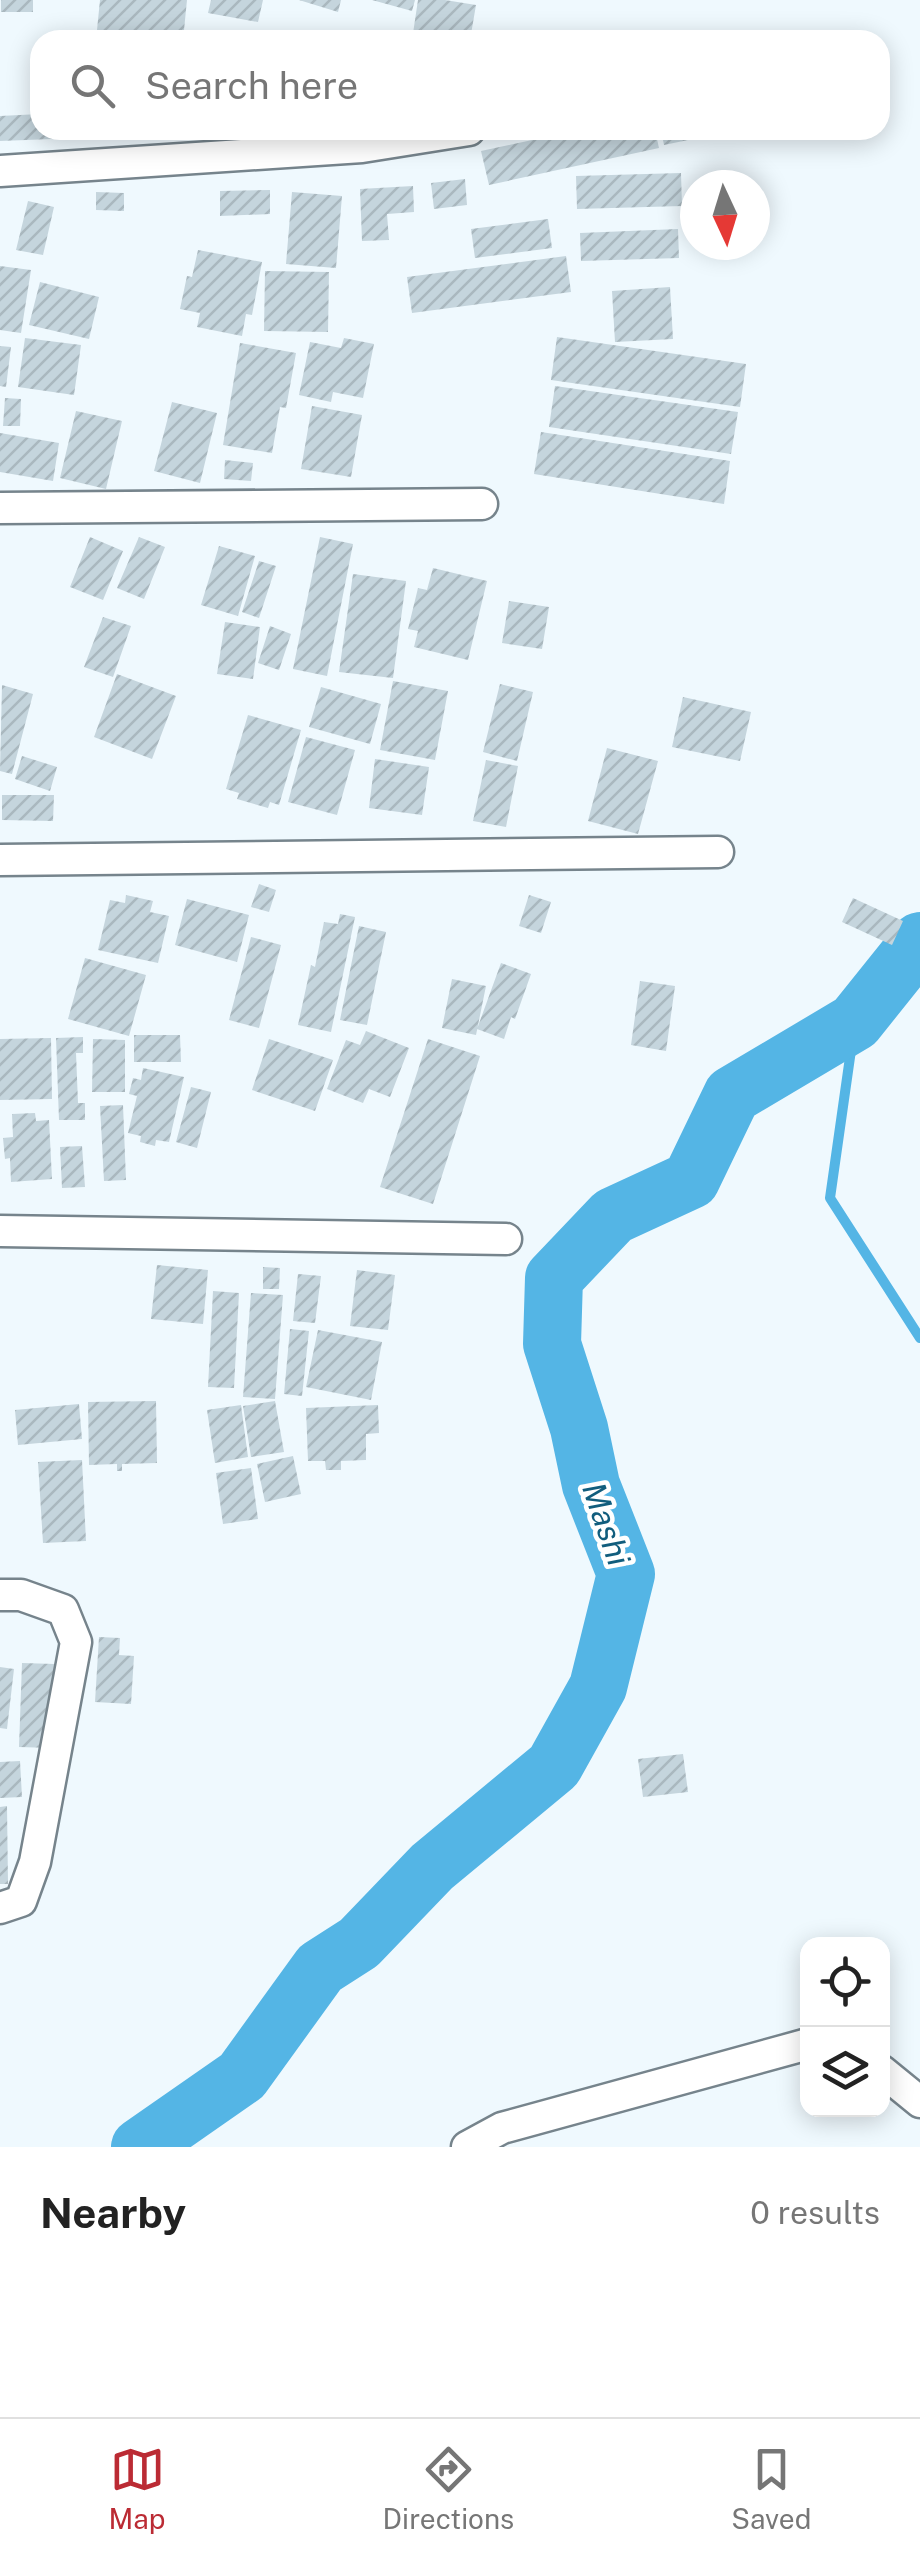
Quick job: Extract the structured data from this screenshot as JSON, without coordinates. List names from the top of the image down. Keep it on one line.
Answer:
{"water":["Mashi"],"north":"bottom","page":{"search":"Search here","heading":["Nearby","0 results"],"nav":["Map","Directions","Saved"]}}
